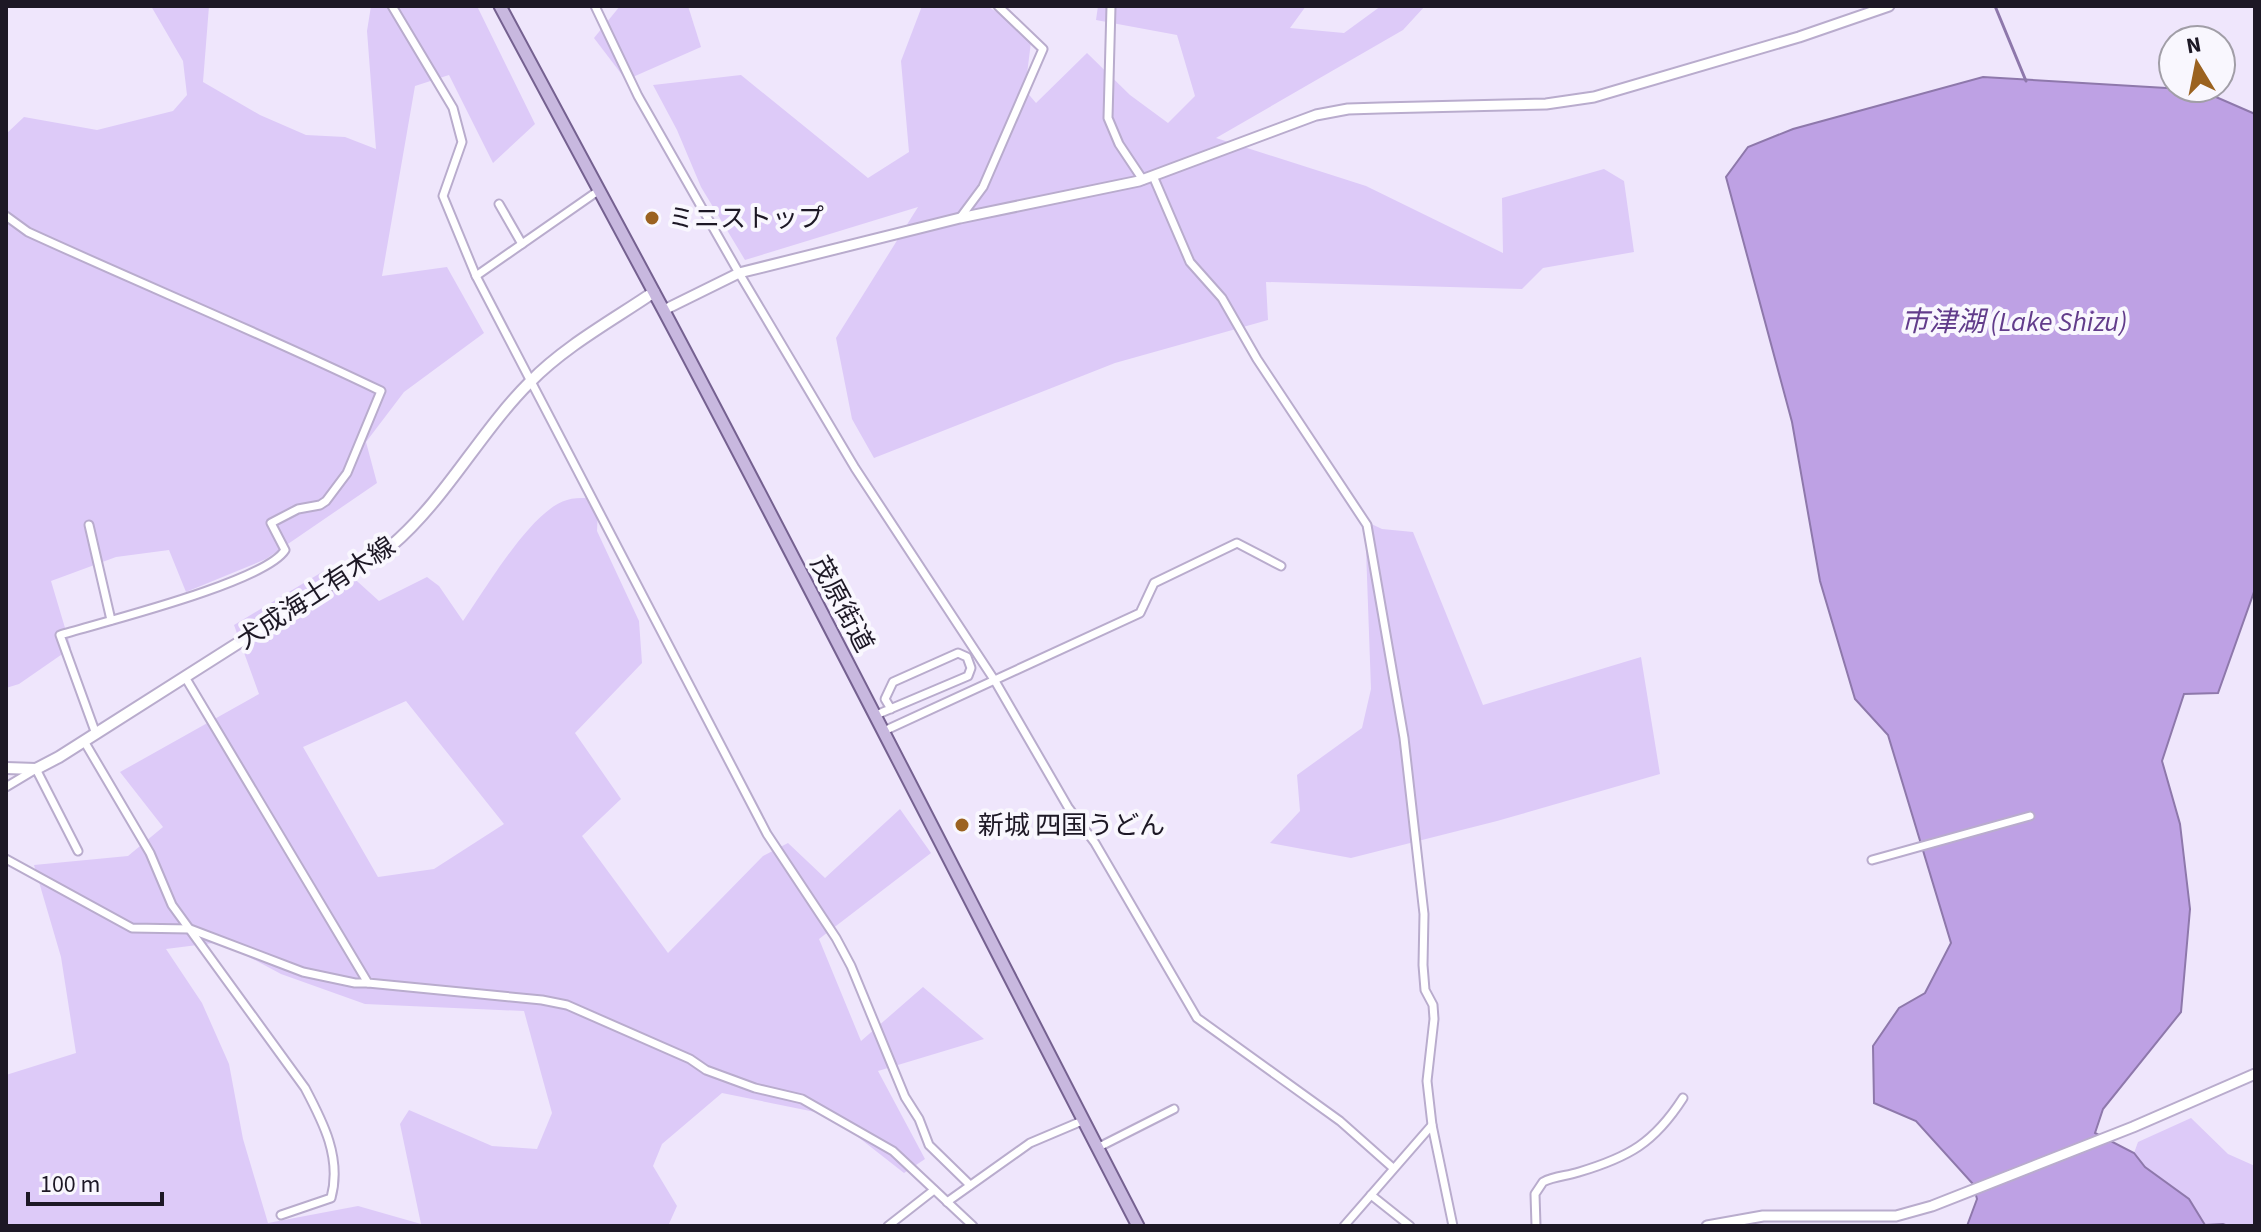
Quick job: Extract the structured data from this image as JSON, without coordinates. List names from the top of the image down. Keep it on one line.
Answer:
{"streets":{"main road":["犬成海士有木線","茂原街道"]},"crossings":[["犬成海士有木線","茂原街道"]],"water":["市津湖 (Lake Shizu)"],"places":["ミニストップ","新城 四国うどん"],"scale_bar":"100 m","north":"top"}
